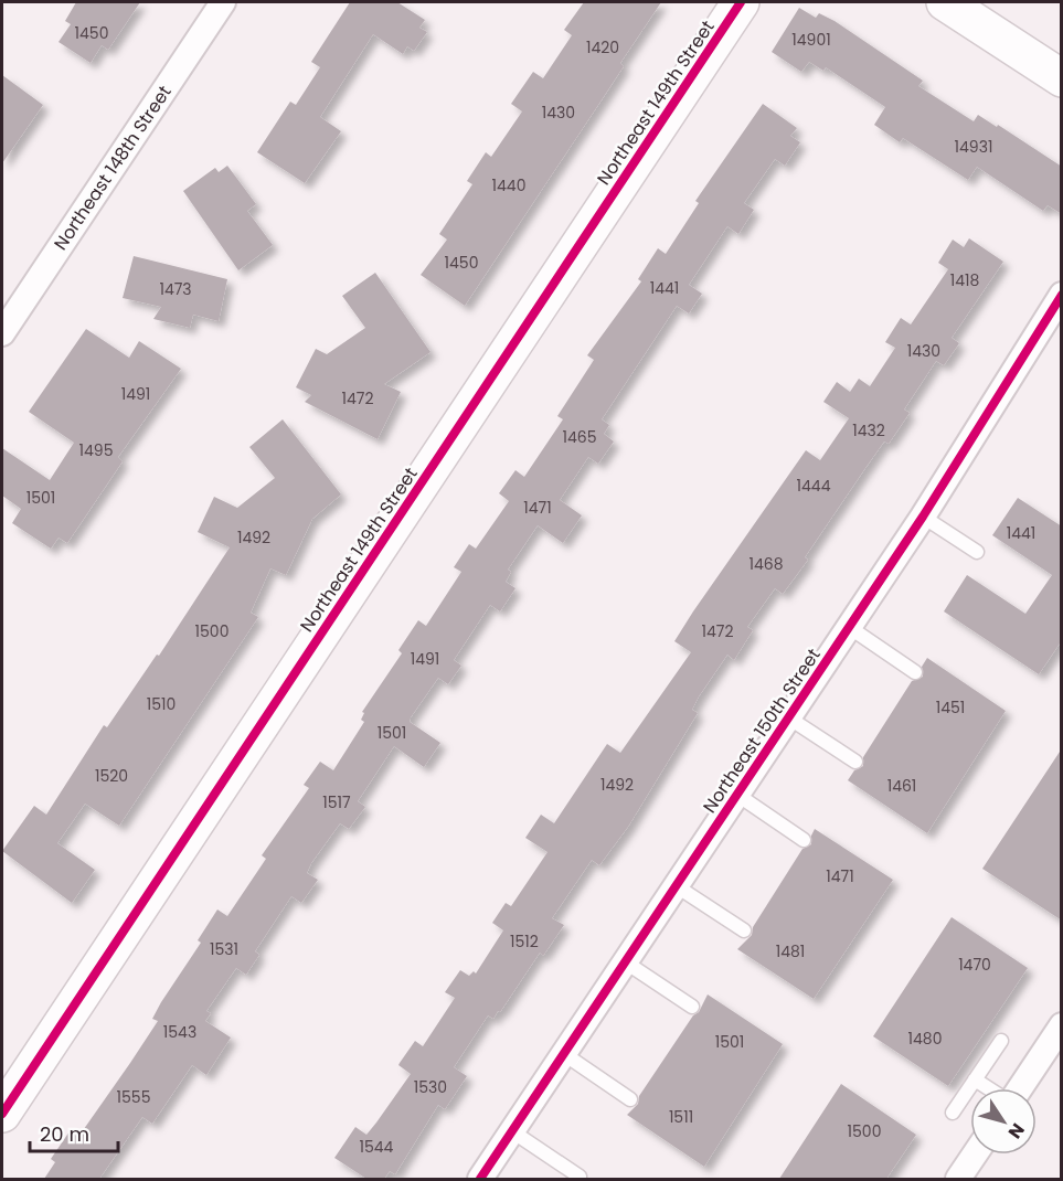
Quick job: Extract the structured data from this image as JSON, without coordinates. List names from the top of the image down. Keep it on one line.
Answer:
{"streets":{"street":["Northeast 149th Street","Northeast 148th Street","Northeast 150th Street"]},"house_numbers":["1450","14901","1420","1430","14931","1440","1450","1418","1441","1473","1430","1491","1472","1432","1465","1495","1444","1501","1471","1441","1492","1468","1500","1472","1491","1510","1451","1501","1520","1492","1461","1517","1471","1512","1531","1481","1470","1543","1480","1501","1530","1555","1511","1500","1544"],"scale_bar":"20 m","north":"bottom right"}
